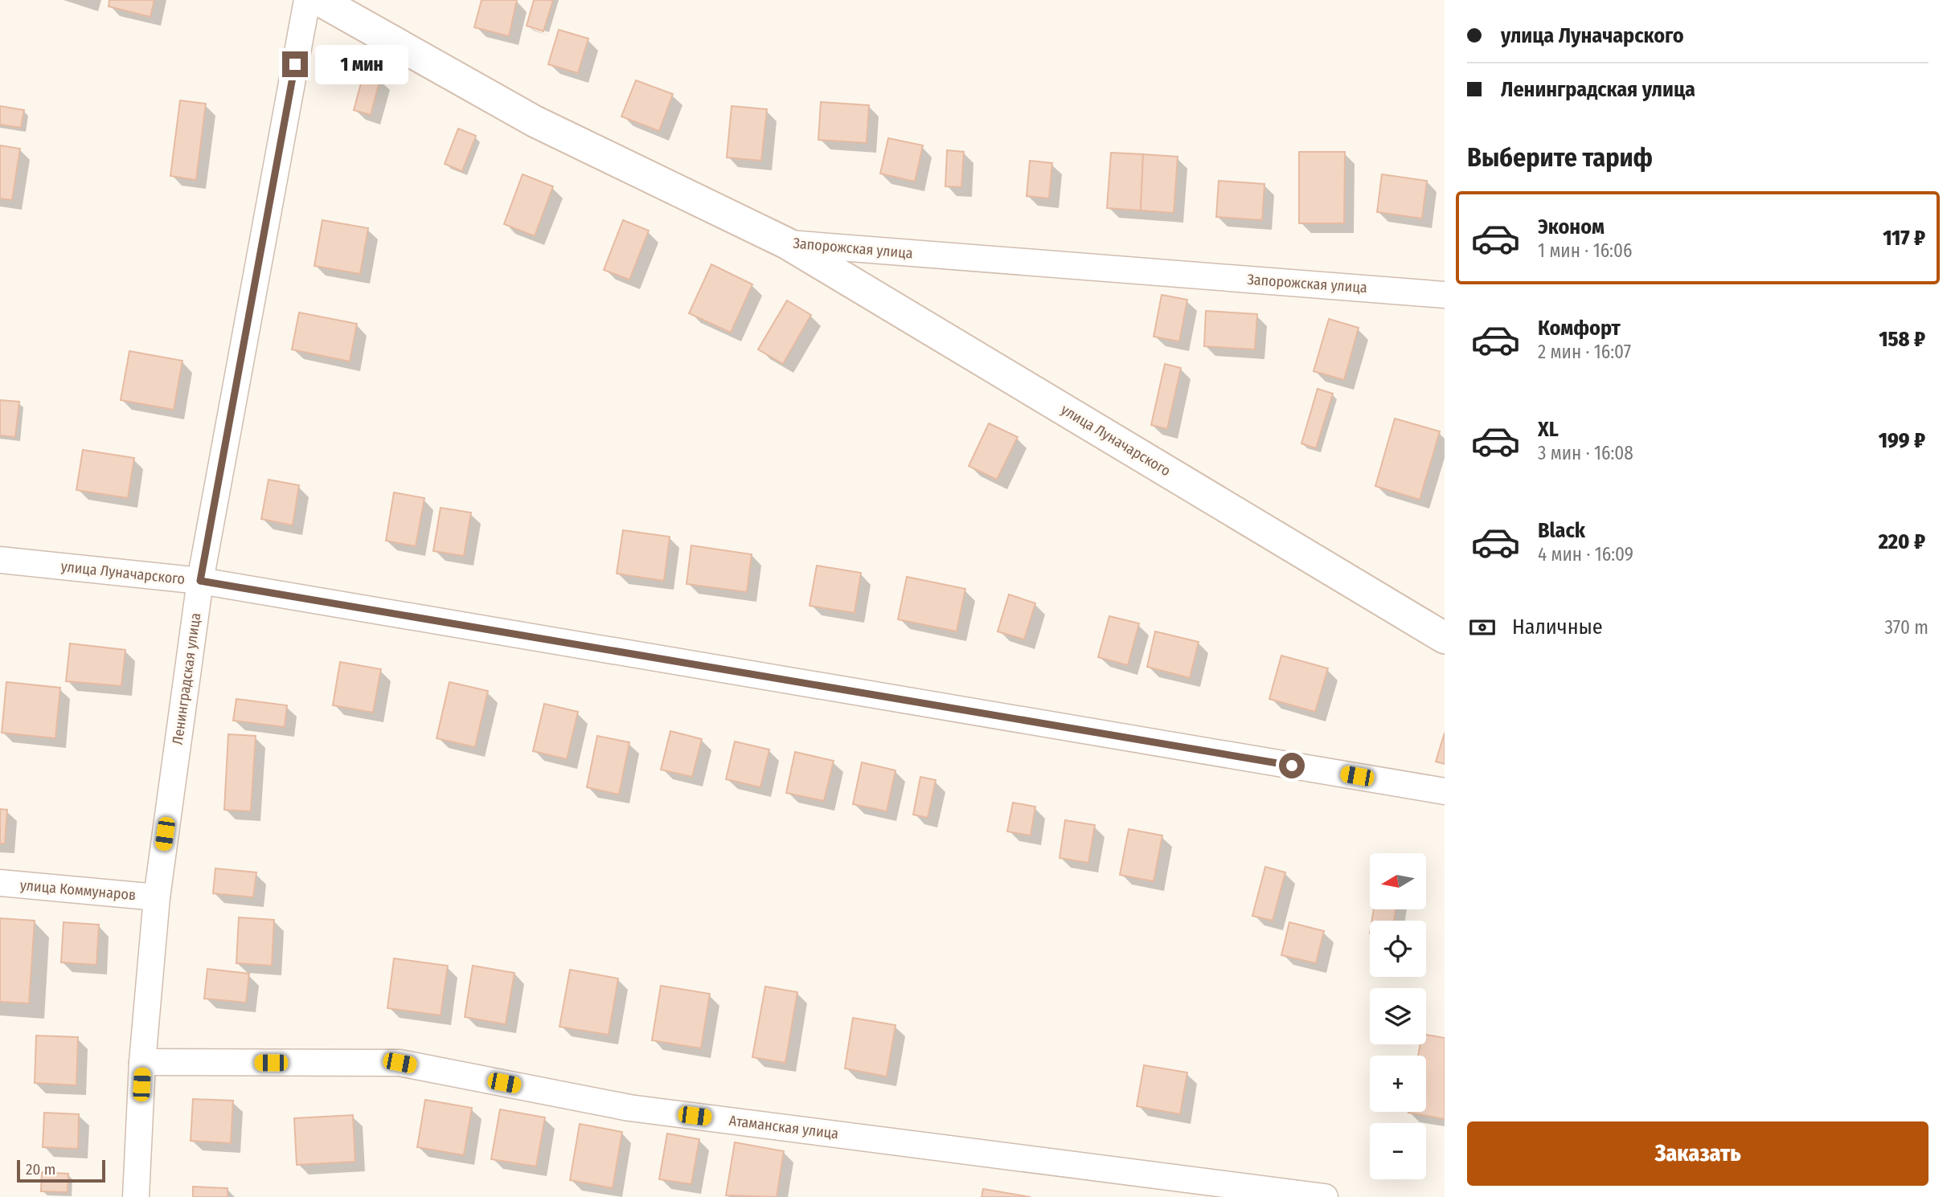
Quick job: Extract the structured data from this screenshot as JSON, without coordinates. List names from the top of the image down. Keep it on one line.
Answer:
{"streets":{"main road":["Запорожская улица","улица Луначарского"],"street":["Ленинградская улица","улица Коммунаров","Атаманская улица"]},"crossings":[["Запорожская улица","улица Луначарского"],["улица Луначарского","Ленинградская улица"],["Ленинградская улица","улица Коммунаров"],["Ленинградская улица","Атаманская улица"]],"scale_bar":"20 m","north":"left","page":{"banner":["улица Луначарского","Ленинградская улица"],"bubble":"1 мин","heading":"Выберите тариф","list":[{"name":"Эконом","note":"1 мин · 16:06","value":"117 ₽"},{"name":"Комфорт","note":"2 мин · 16:07","value":"158 ₽"},{"name":"XL","note":"3 мин · 16:08","value":"199 ₽"},{"name":"Black","note":"4 мин · 16:09","value":"220 ₽"}],"pay":["Наличные","370 m"],"map_buttons":["+","−"],"buttons":"Заказать","scale":"20 m"}}
